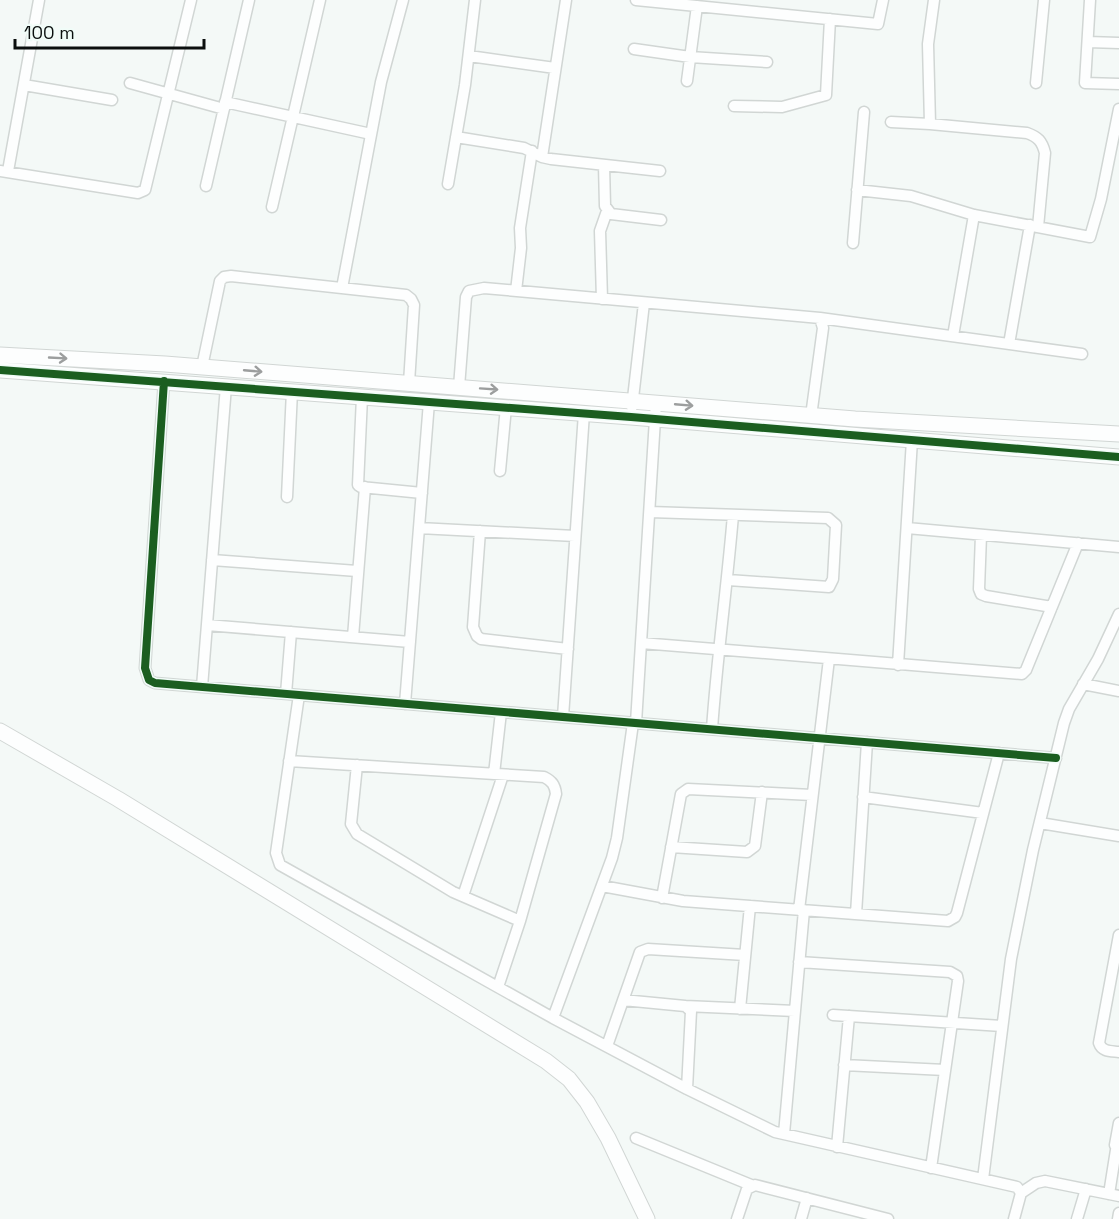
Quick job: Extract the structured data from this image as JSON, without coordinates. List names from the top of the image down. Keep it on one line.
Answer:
{"scale_bar":"100 m"}
